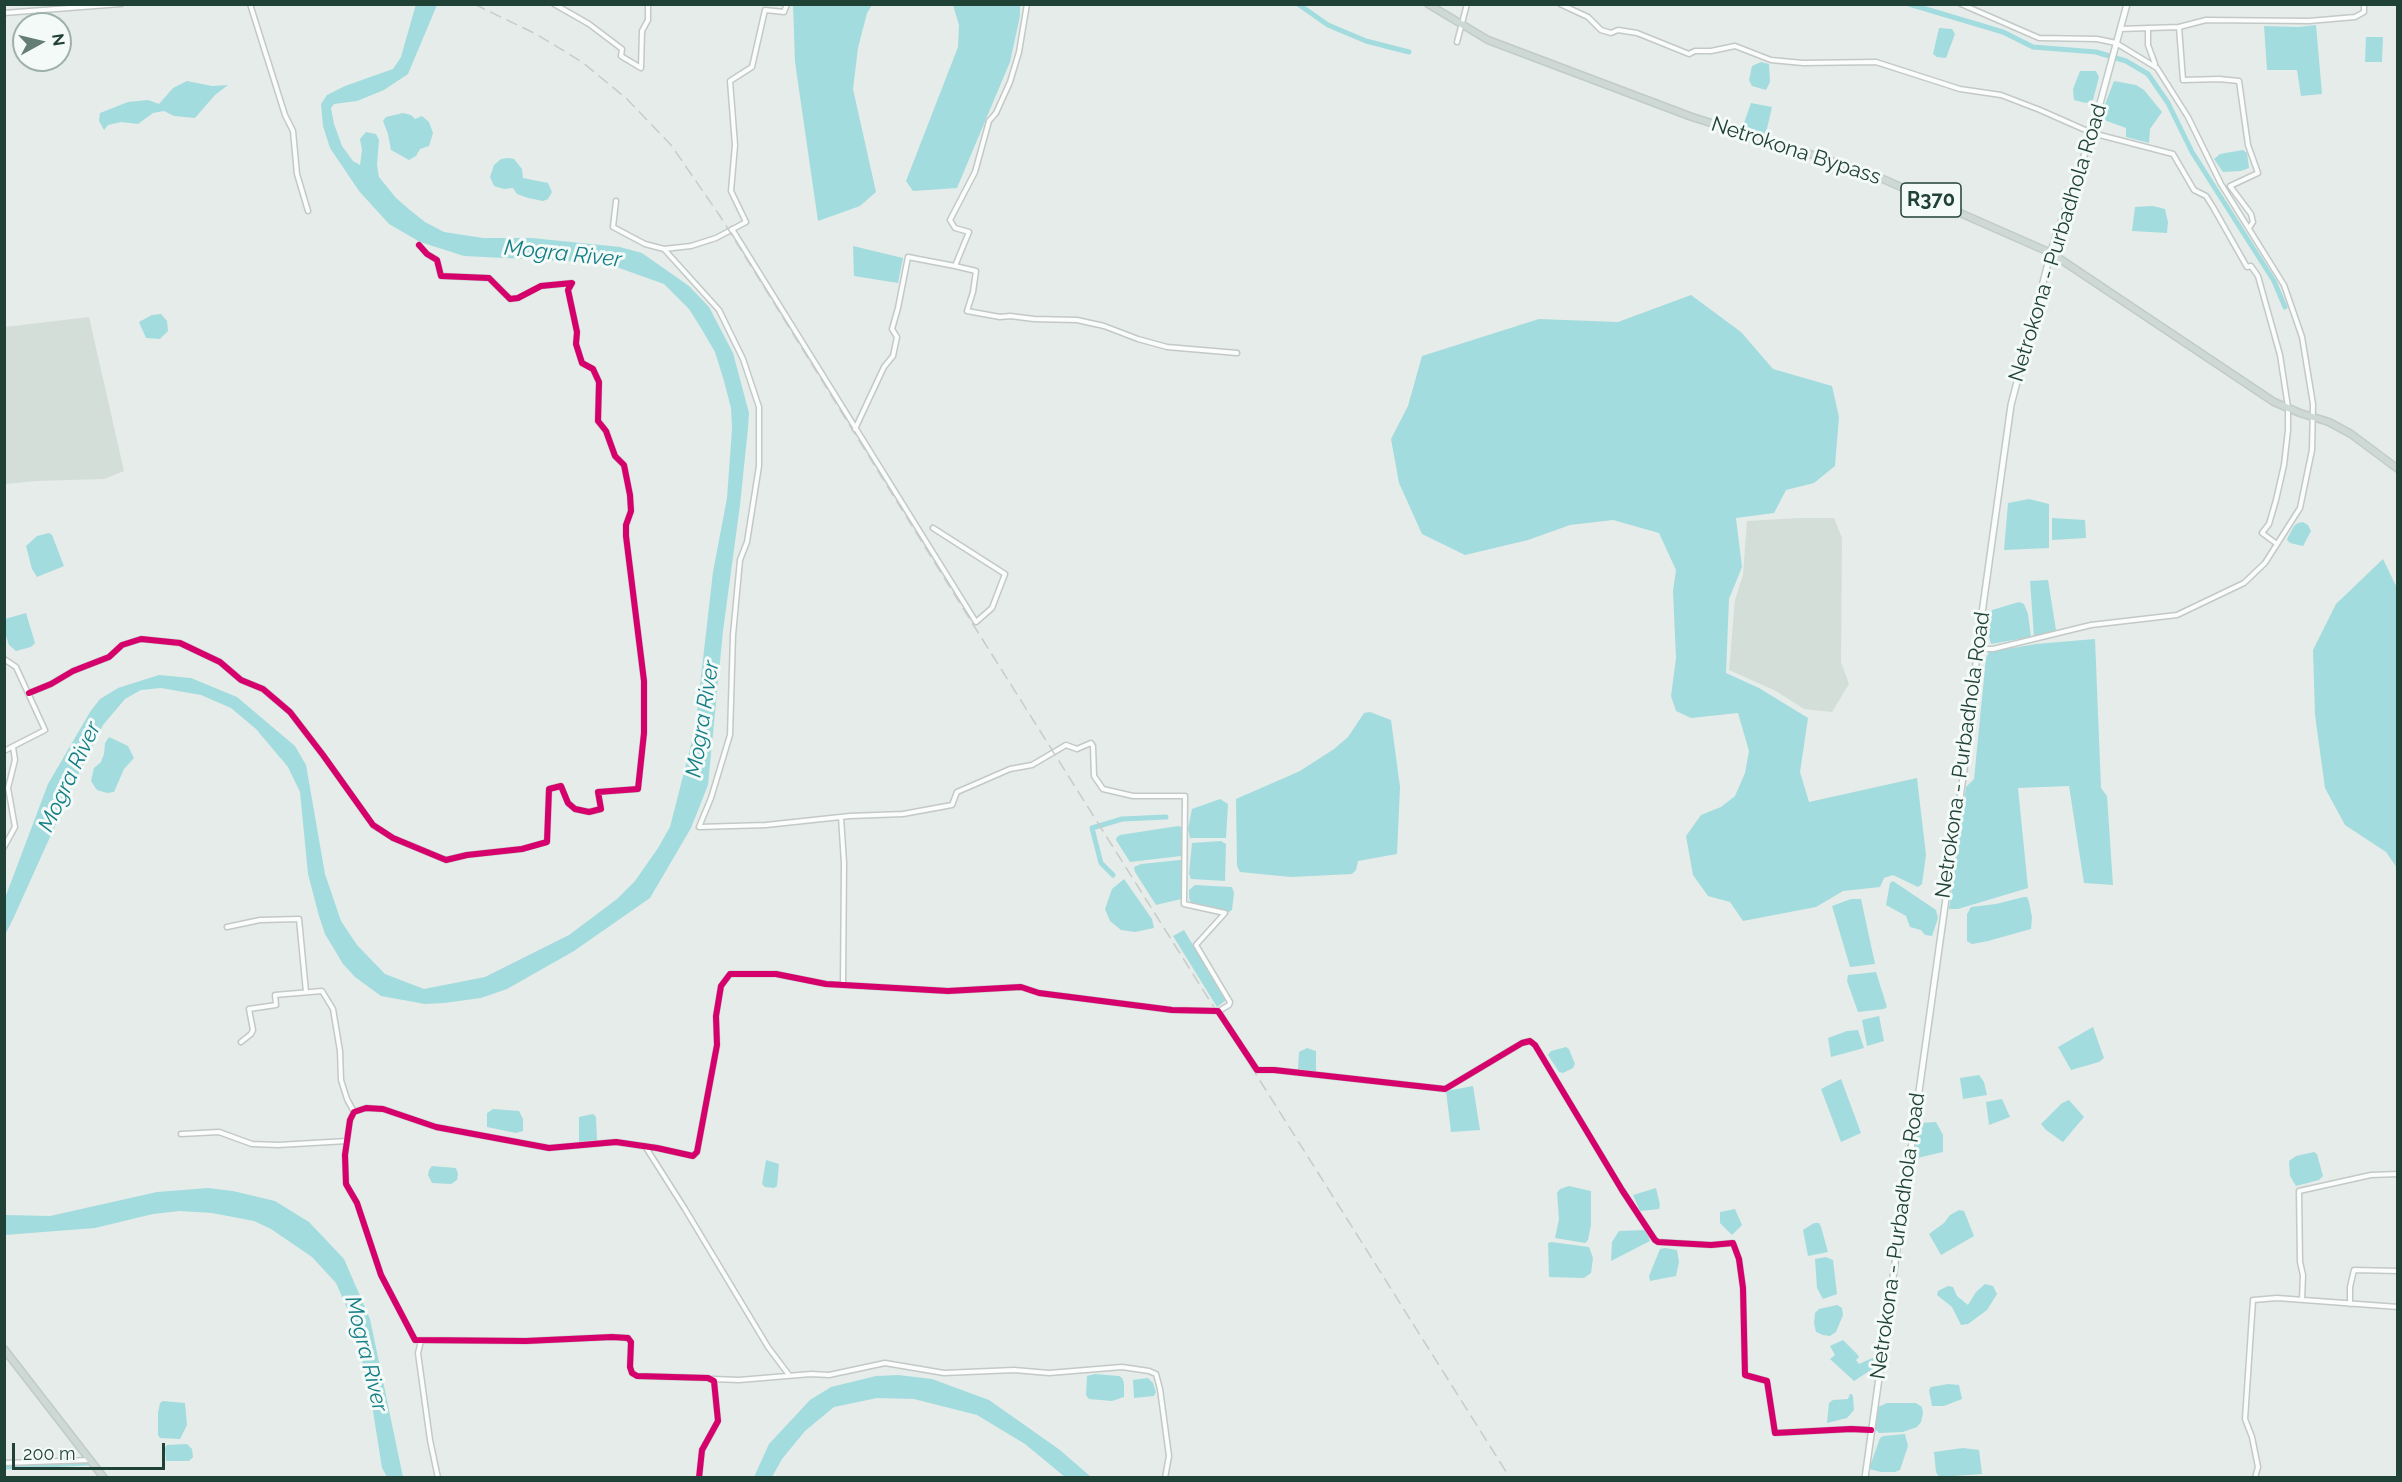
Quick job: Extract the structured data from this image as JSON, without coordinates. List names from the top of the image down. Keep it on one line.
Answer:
{"streets":{"main road":["Netrokona Bypass","R370","Netrokona - Purbadhola Road"]},"crossings":[["Netrokona Bypass","Netrokona - Purbadhola Road"]],"water":["Mogra River"],"scale_bar":"200 m","north":"right"}
